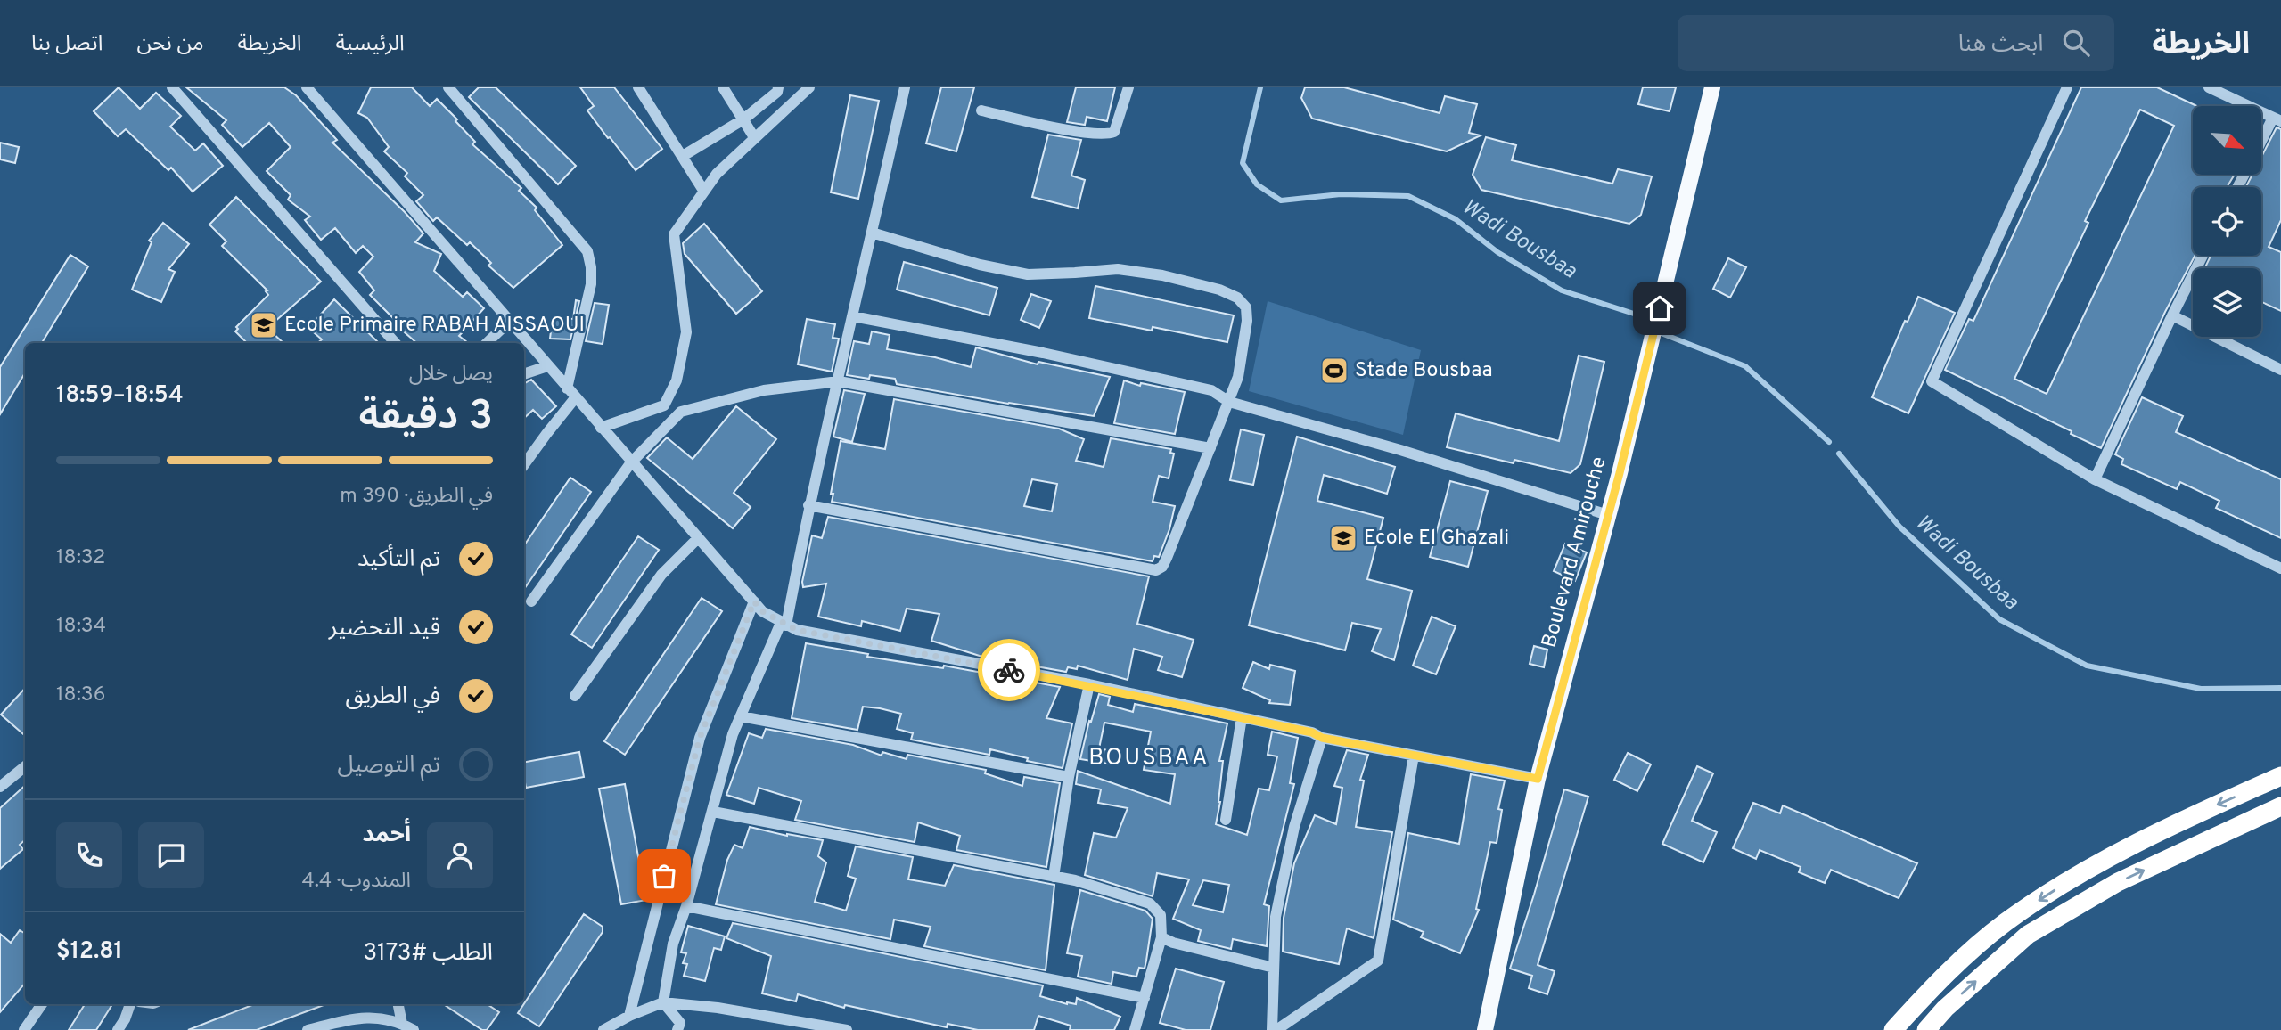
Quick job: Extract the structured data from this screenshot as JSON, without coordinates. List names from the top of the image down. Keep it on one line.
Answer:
{"streets":{"main road":["Boulevard Amirouche"]},"districts":["BOUSBAA"],"water":["Wadi Bousbaa"],"places":{"school or university":["Ecole Primaire RABAH AISSAOUI","Ecole El Ghazali"],"sports":["Stade Bousbaa"]},"north":"bottom right","page":{"header":"الخريطة","search":"ابحث هنا","nav":["الرئيسية","الخريطة","من نحن","اتصل بنا"],"heading":["3 دقيقة","يصل خلال","18:54–18:59"],"panel":["أحمد","المندوب · 4.4","الطلب #3173","$12.81"],"bar":"في الطريق · 390 m","list":[["تم التأكيد","18:32"],["قيد التحضير","18:34"],["في الطريق","18:36"],"تم التوصيل"]}}
